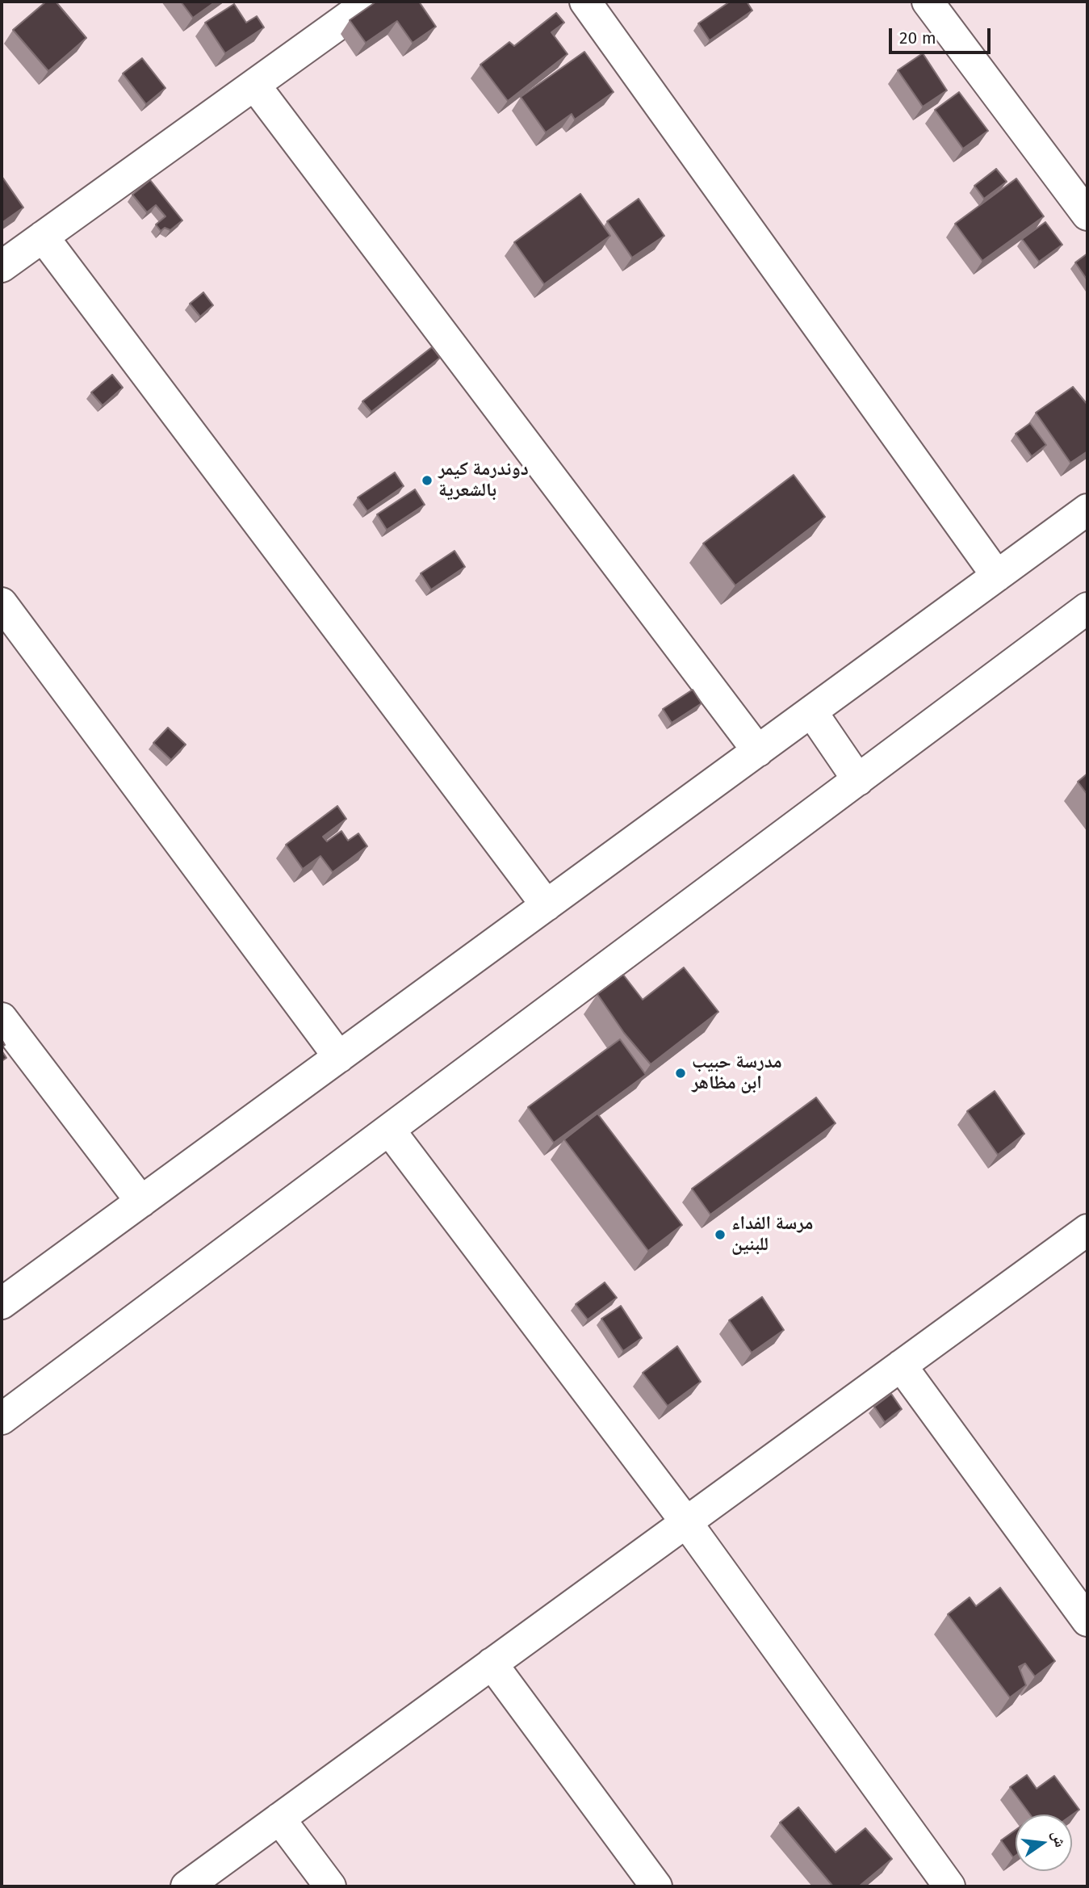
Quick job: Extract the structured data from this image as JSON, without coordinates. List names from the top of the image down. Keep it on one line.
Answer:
{"places":["دوندرمة كيمر بالشعرية","مدرسة حبيب ابن مظاهر","مرسة الفداء للبنين"],"scale_bar":"20 m","north":"right"}
